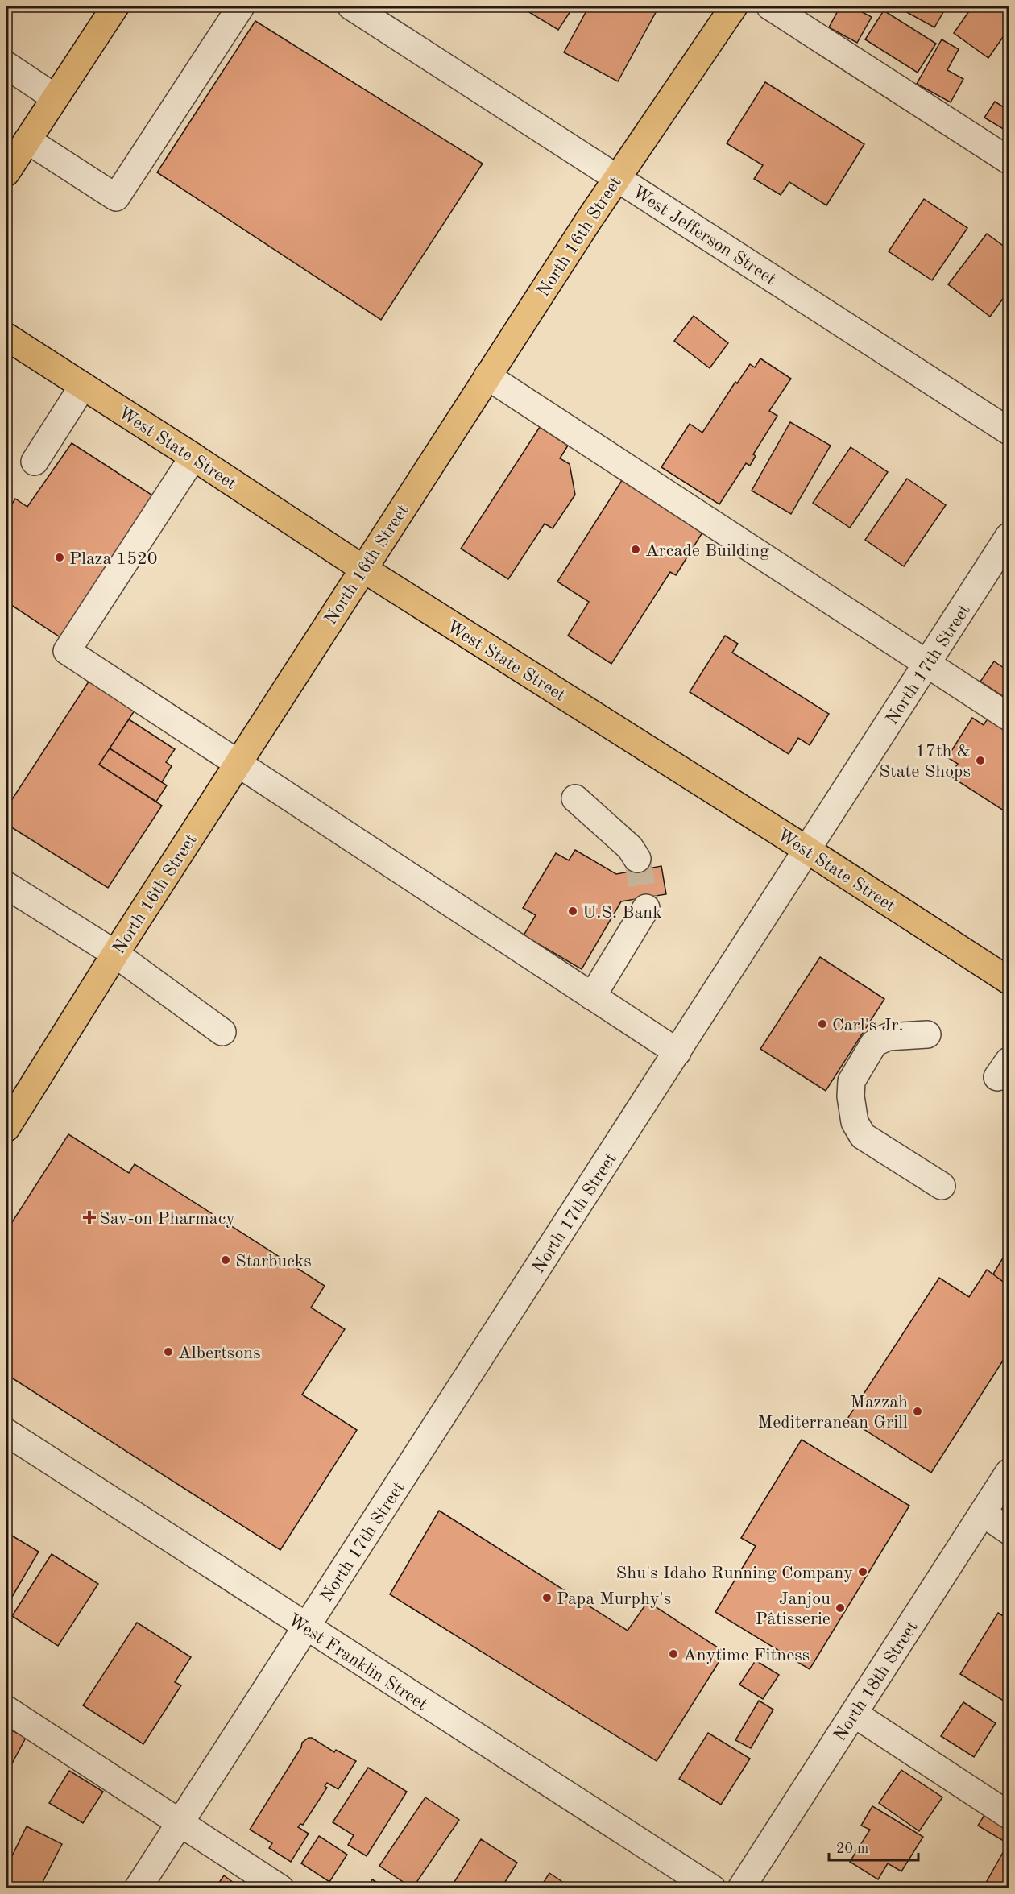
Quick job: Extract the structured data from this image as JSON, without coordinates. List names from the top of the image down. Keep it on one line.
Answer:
{"streets":{"main road":["North 16th Street","West State Street"],"street":["West Jefferson Street","North 17th Street","West Franklin Street","North 18th Street"]},"crossings":[["West Jefferson Street","North 16th Street"],["North 16th Street","West State Street"],["West State Street","North 17th Street"],["North 17th Street","West Franklin Street"]],"places":{"other":["Arcade Building","Plaza 1520","17th & State Shops","U.S. Bank","Carl's Jr.","Starbucks","Albertsons","Mazzah Mediterranean Grill","Shu's Idaho Running Company","Papa Murphy's","Janjou Pâtisserie","Anytime Fitness"],"health":["Sav-on Pharmacy"]},"scale_bar":"20 m"}
